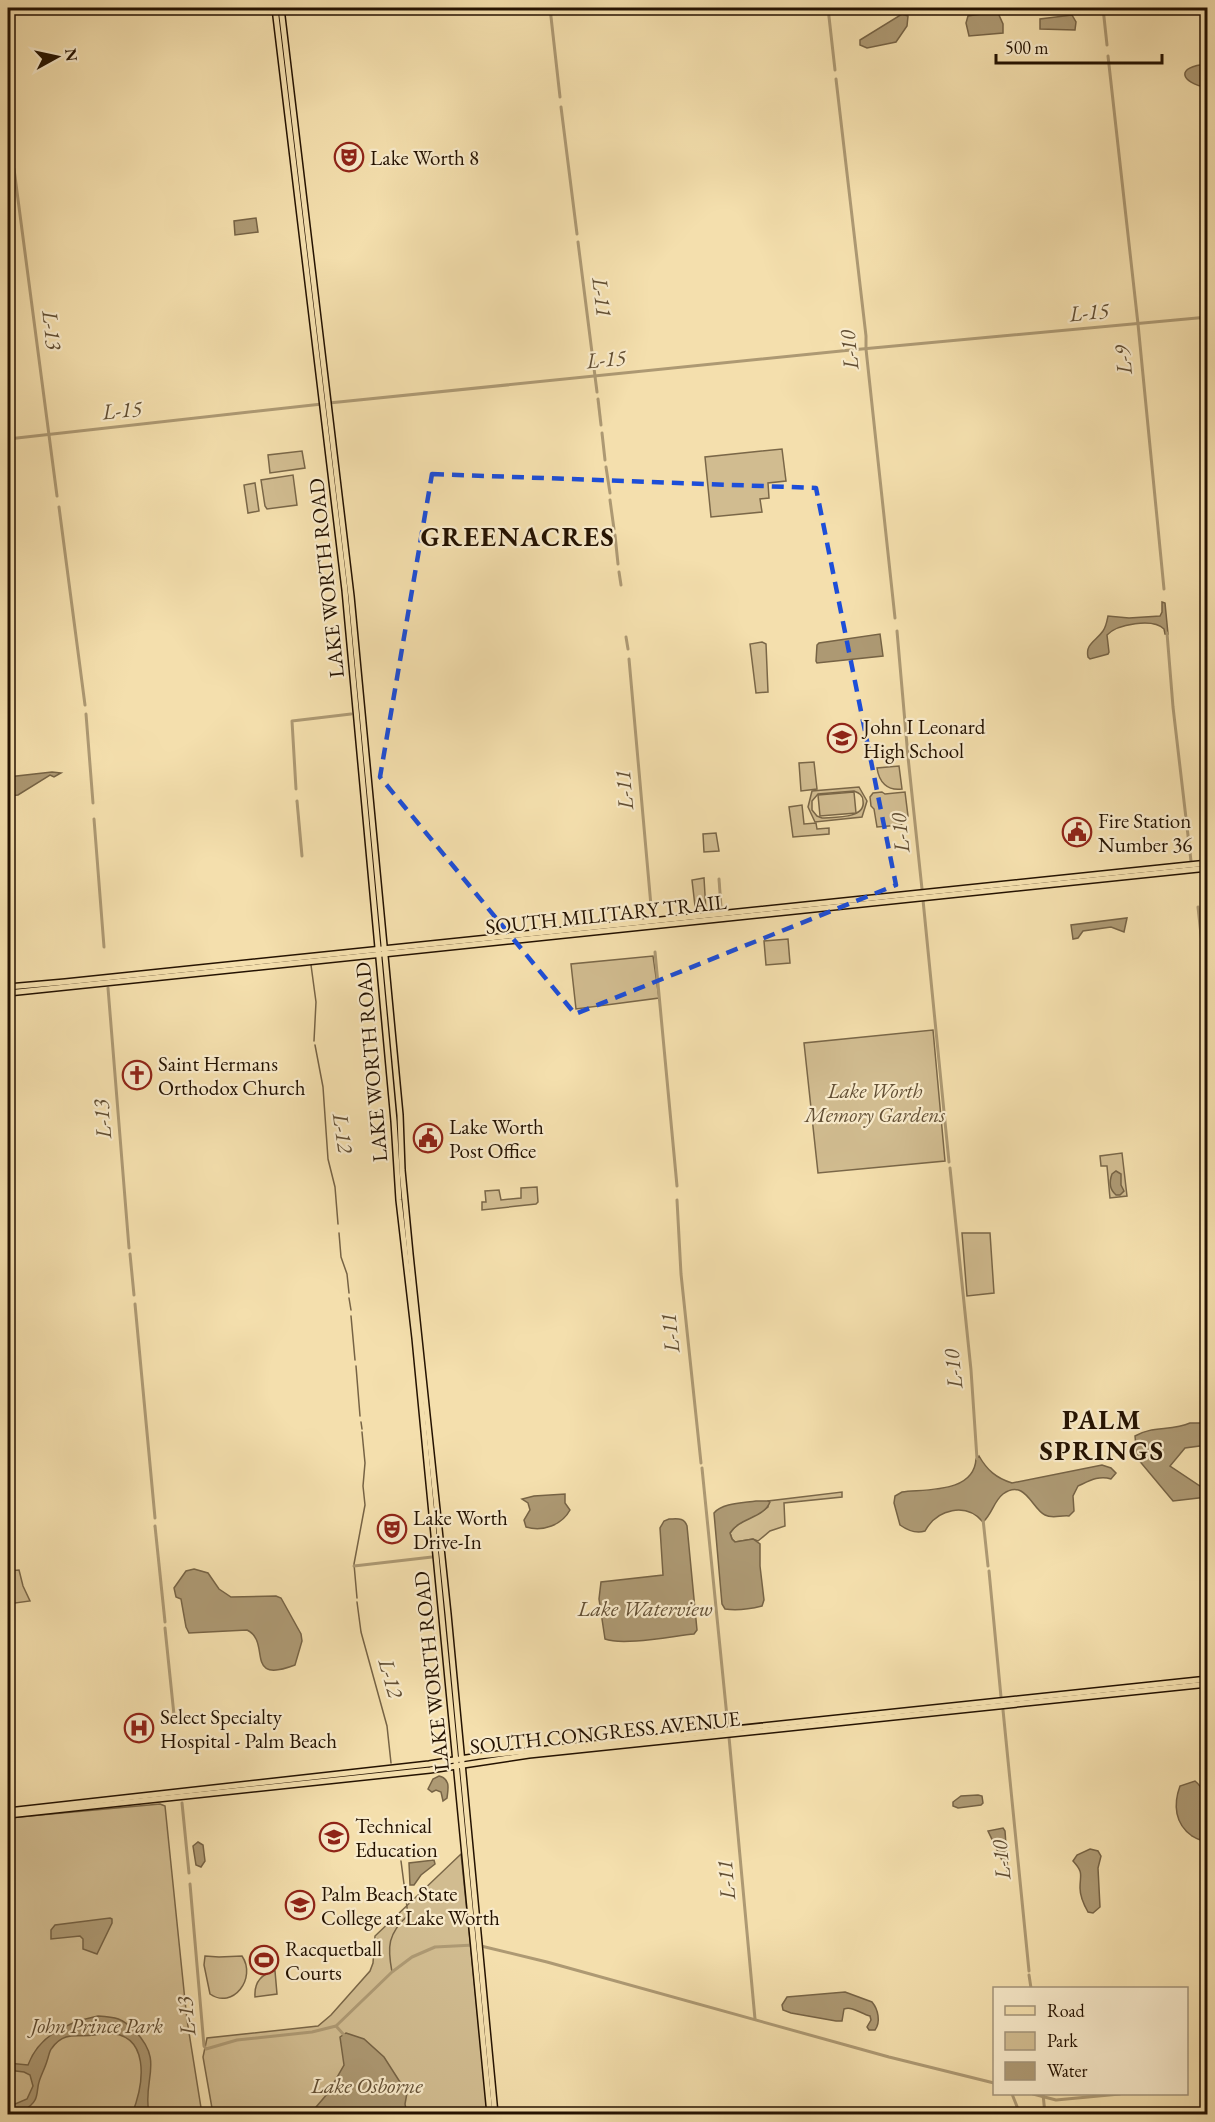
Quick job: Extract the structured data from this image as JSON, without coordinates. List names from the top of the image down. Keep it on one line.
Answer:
{"streets":{"main road":["LAKE WORTH ROAD","SOUTH MILITARY TRAIL","SOUTH CONGRESS AVENUE"]},"crossings":[["LAKE WORTH ROAD","SOUTH MILITARY TRAIL"],["LAKE WORTH ROAD","SOUTH CONGRESS AVENUE"]],"districts":["GREENACRES","PALM SPRINGS"],"water":["L-11","L-15","L-13","L-10","L-9","L-12","Lake Waterview","Lake Osborne"],"parks":["Lake Worth Memory Gardens","John Prince Park"],"places":{"theatre":["Lake Worth 8","Lake Worth Drive-In"],"school or university":["John I Leonard High School","Technical Education","Palm Beach State College at Lake Worth"],"public building":["Fire Station Number 36","Lake Worth Post Office"],"church":["Saint Hermans Orthodox Church"],"hospital":["Select Specialty Hospital - Palm Beach"],"sports":["Racquetball Courts"]},"legend":["Road","Park","Water"],"scale_bar":"500 m","north":"right"}
